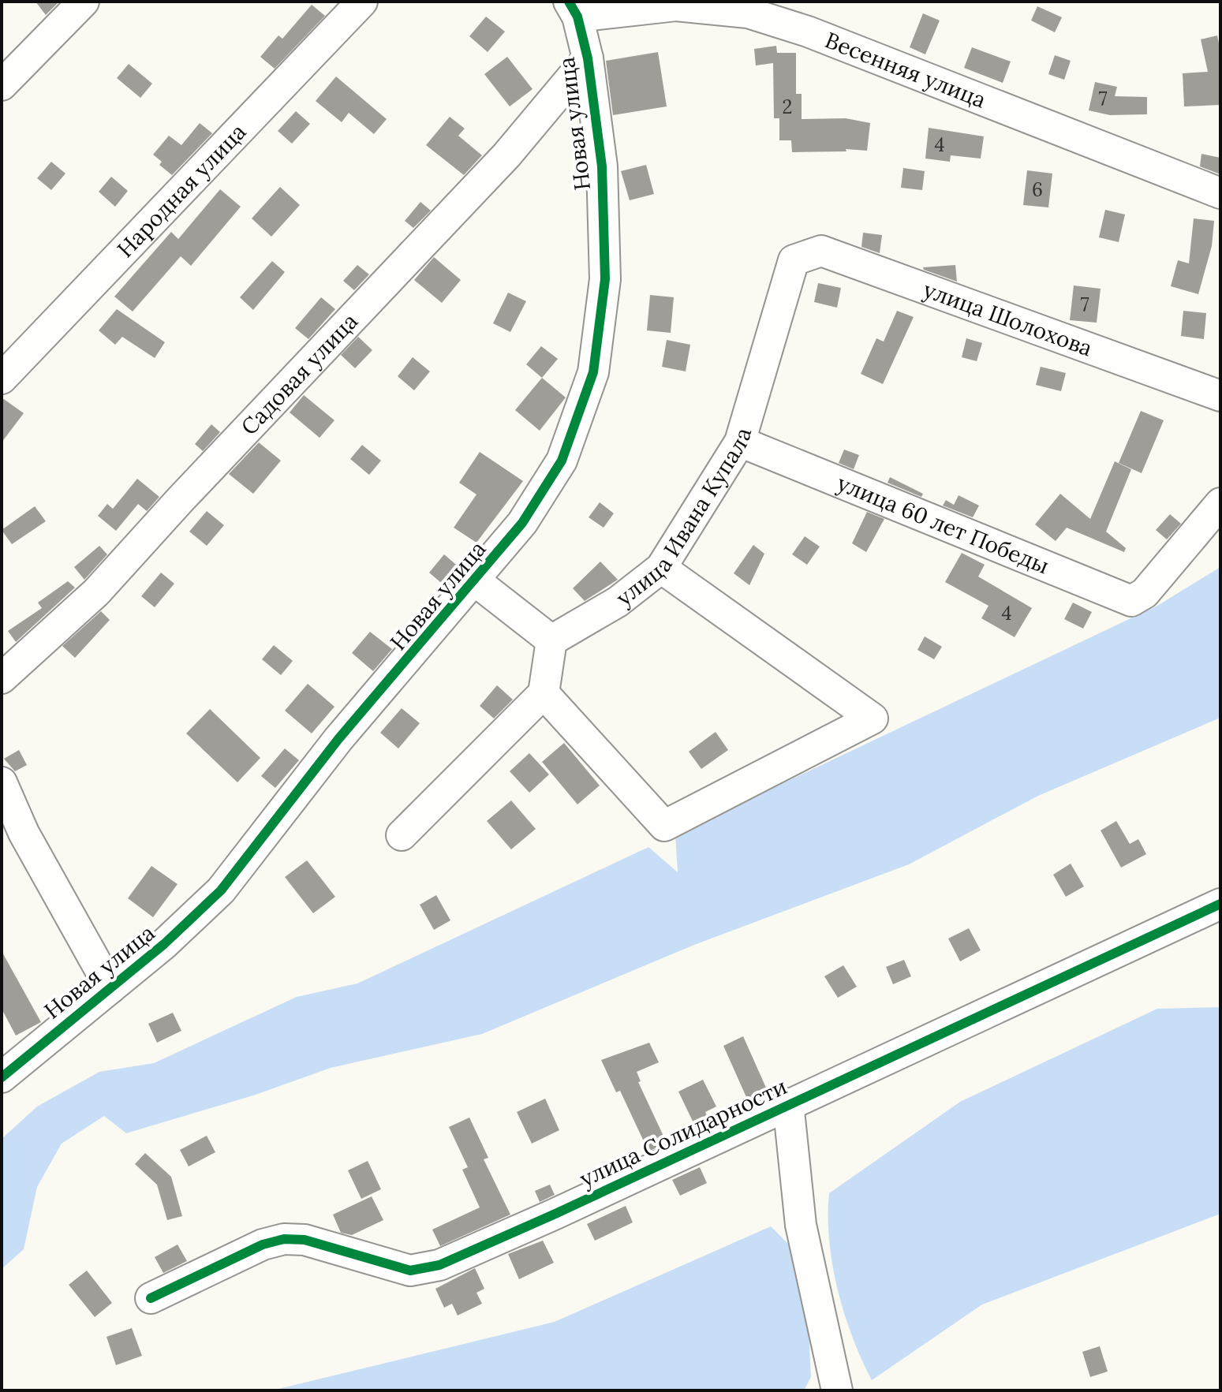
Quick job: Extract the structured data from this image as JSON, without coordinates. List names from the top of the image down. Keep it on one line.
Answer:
{"streets":{"street":["Весенняя улица","Новая улица","Народная улица","улица Шолохова","Садовая улица","улица Ивана Купала","улица 60 лет Победы","улица Солидарности"]},"crossings":[["Весенняя улица","Новая улица"],["Новая улица","Садовая улица"],["улица Шолохова","улица Ивана Купала"],["улица Ивана Купала","улица 60 лет Победы"]],"house_numbers":["7","2","4","6","7","4"]}
